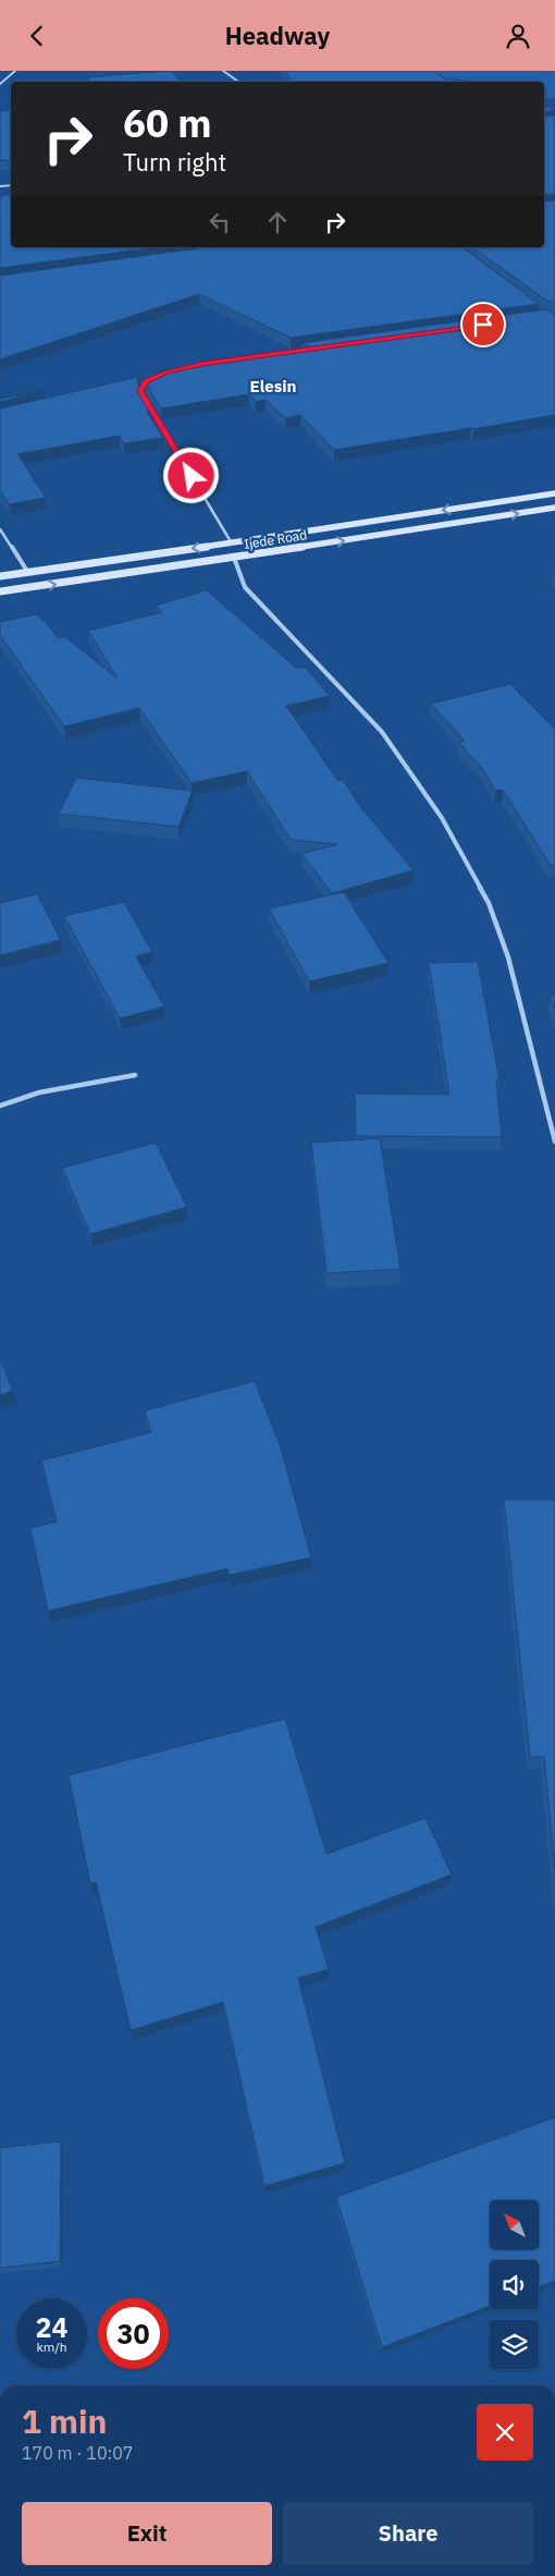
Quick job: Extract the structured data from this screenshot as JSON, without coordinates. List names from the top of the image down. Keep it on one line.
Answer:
{"streets":{"main road":["Ijede Road"]},"districts":["Elesin"],"north":"top left","page":{"header":"Headway","turn":["60 m","Turn right"],"speed":"24 km/h","limit":"30","heading":["1 min","170 m · 10:07"],"buttons":["Exit","Share"]}}
